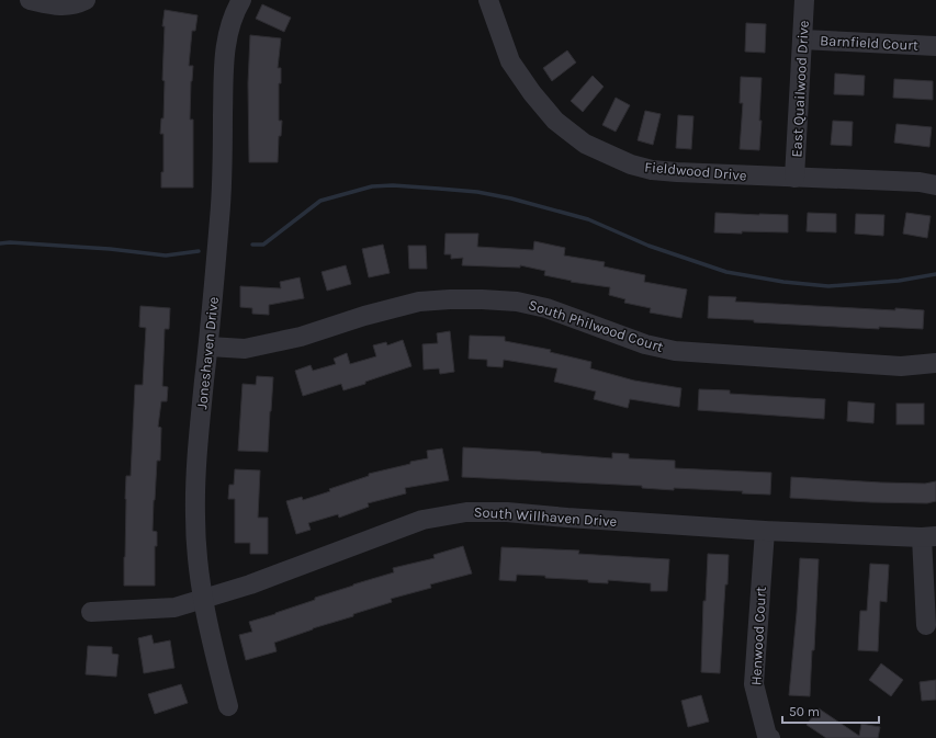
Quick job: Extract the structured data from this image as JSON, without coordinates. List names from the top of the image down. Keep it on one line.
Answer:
{"streets":{"street":["Barnfield Court","East Quailwood Drive","Fieldwood Drive","South Philwood Court","Joneshaven Drive","South Willhaven Drive","Henwood Court"]},"crossings":[["Barnfield Court","East Quailwood Drive"],["East Quailwood Drive","Fieldwood Drive"],["South Philwood Court","Joneshaven Drive"],["Joneshaven Drive","South Willhaven Drive"],["South Willhaven Drive","Henwood Court"]],"scale_bar":"50 m"}
